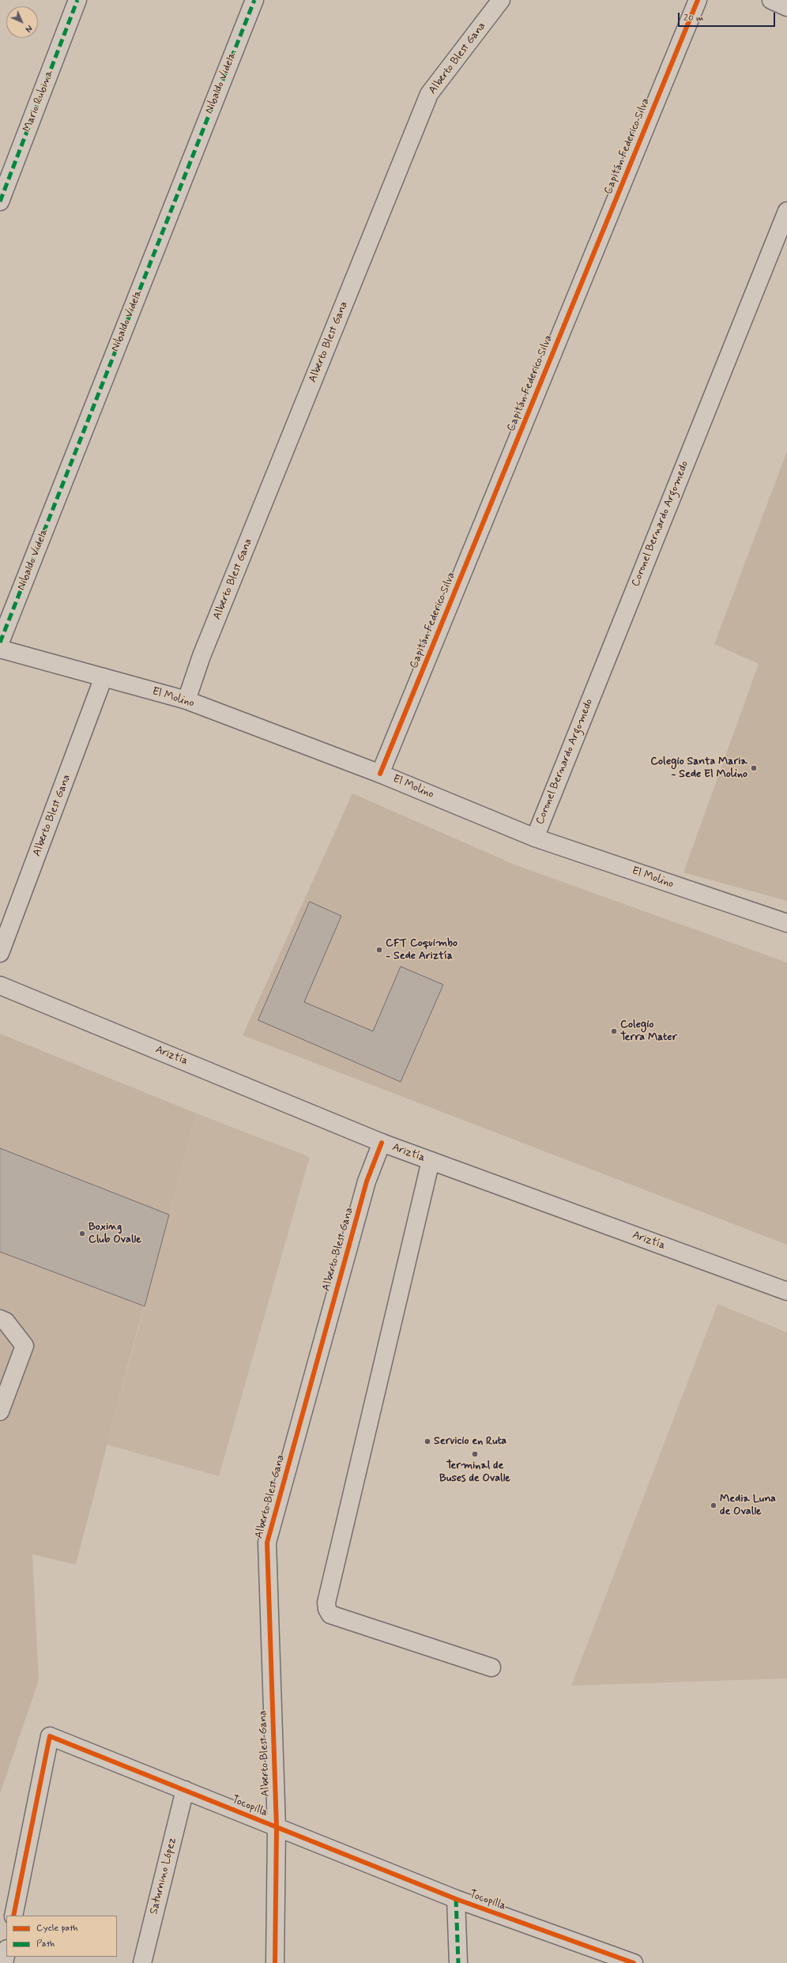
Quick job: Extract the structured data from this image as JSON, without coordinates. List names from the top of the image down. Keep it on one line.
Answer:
{"streets":{"street":["Alberto Blest Gana","Nibaldo Videla","Mario Rubina","Capitán Federico Silva","Coronel Bernardo Argomedo","El Molino","Ariztía","Tocopilla","Saturnino López"]},"crossings":[["Alberto Blest Gana","El Molino"],["Alberto Blest Gana","Ariztía"],["Alberto Blest Gana","Tocopilla"],["Capitán Federico Silva","El Molino"],["Coronel Bernardo Argomedo","El Molino"],["Tocopilla","Saturnino López"]],"places":["Colegio Santa Maria - Sede El Molino","CFT Coquimbo - Sede Ariztía","Colegio Terra Mater","Boxing Club Ovalle","Servicio en Ruta","Terminal de Buses de Ovalle","Media Luna de Ovalle"],"legend":["Cycle path","Path"],"scale_bar":"20 m","north":"bottom right"}
